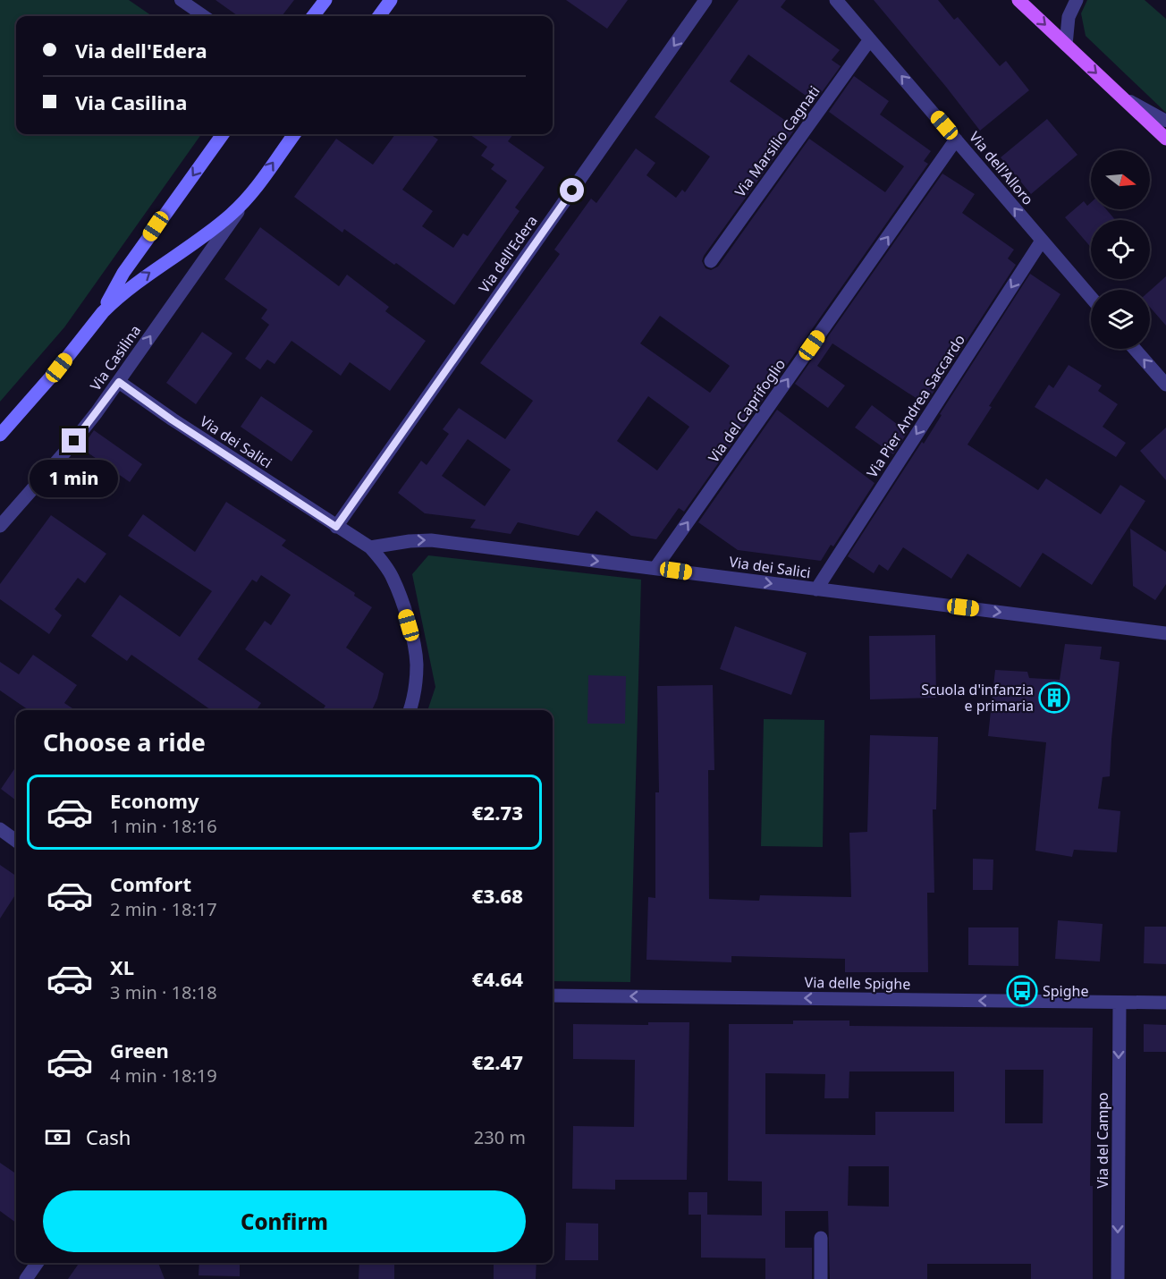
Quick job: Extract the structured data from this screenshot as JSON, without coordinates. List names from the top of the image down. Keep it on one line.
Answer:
{"streets":{"main road":["Via Casilina"],"street":["Via Marsilio Cagnati","Via dell'Alloro","Via dell'Edera","Via Pier Andrea Saccardo","Via del Caprifoglio","Via dei Salici","Via delle Spighe","Via del Campo"]},"crossings":[["Via Marsilio Cagnati","Via dell'Alloro"],["Via dell'Alloro","Via Pier Andrea Saccardo"],["Via dell'Alloro","Via del Caprifoglio"],["Via dell'Edera","Via dei Salici"],["Via Casilina","Via dei Salici"],["Via Pier Andrea Saccardo","Via dei Salici"],["Via del Caprifoglio","Via dei Salici"],["Via delle Spighe","Via del Campo"]],"one_way":["Via dell'Alloro","Via dell'Edera","Via Pier Andrea Saccardo","Via del Caprifoglio","Via dei Salici","Via delle Spighe","Via del Campo"],"places":{"building":["Scuola d'infanzia e primaria"],"bus stop":["Spighe"]},"north":"right","page":{"banner":["Via dell'Edera","Via Casilina"],"bubble":"1 min","heading":"Choose a ride","list":[{"name":"Economy","note":"1 min · 18:16","value":"€2.73"},{"name":"Comfort","note":"2 min · 18:17","value":"€3.68"},{"name":"XL","note":"3 min · 18:18","value":"€4.64"},{"name":"Green","note":"4 min · 18:19","value":"€2.47"}],"pay":["Cash","230 m"],"buttons":"Confirm"}}
